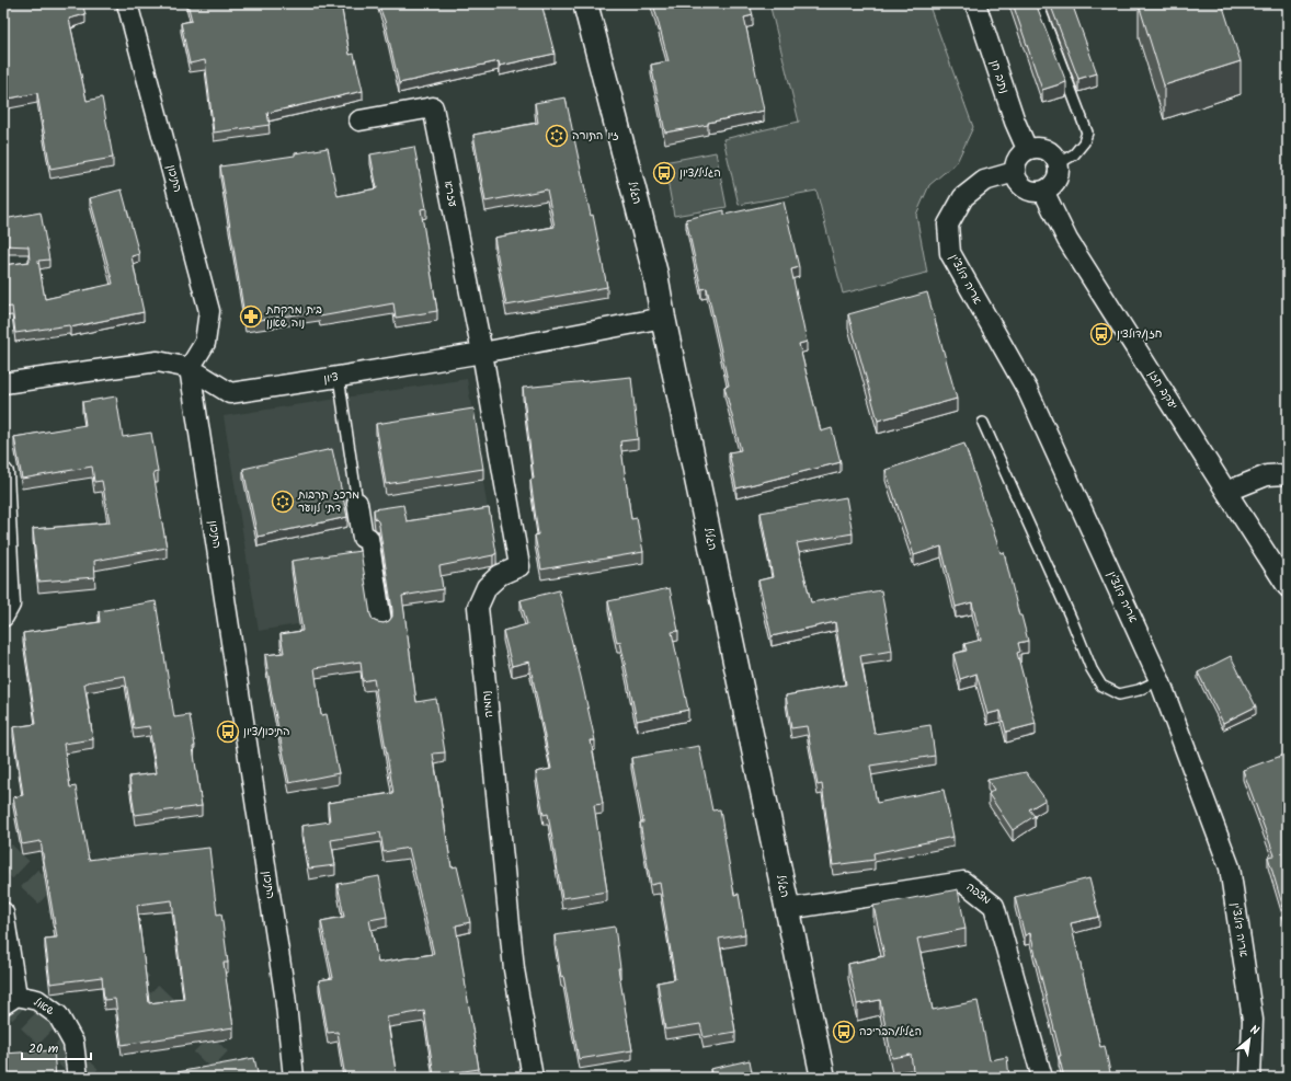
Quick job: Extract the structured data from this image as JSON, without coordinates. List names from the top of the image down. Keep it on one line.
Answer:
{"streets":{"street":["נתיב חן","התיכון","הגליל","עזרא","אריה דולצ'ין","ציון","יעקב חזן","נחמיה","מצפה","שאול"]},"crossings":[["נתיב חן","אריה דולצ'ין"],["נתיב חן","יעקב חזן"],["התיכון","ציון"],["הגליל","ציון"],["הגליל","מצפה"],["עזרא","ציון"],["עזרא","נחמיה"],["אריה דולצ'ין","יעקב חזן"],["ציון","נחמיה"]],"places":{"synagogue":["זיו התורה","מרכז תרבות דתי לנוער"],"bus stop":["הגליל/ציון","חזן/דולצין","התיכון/ציון","הגליל/הבריכה"],"pharmacy":["בית מרקחת נוה שאנן"]},"scale_bar":"20 m","north":"top right"}
